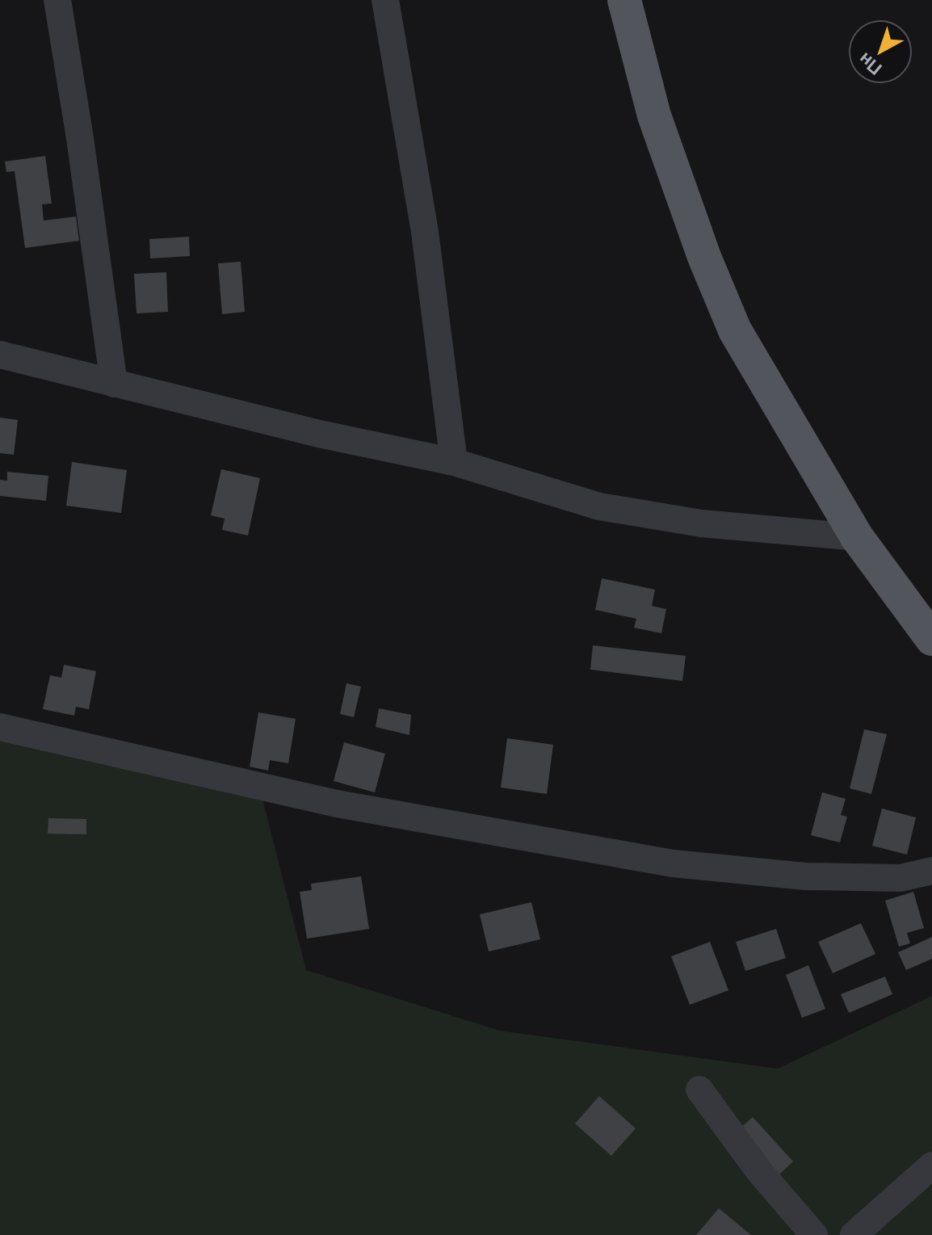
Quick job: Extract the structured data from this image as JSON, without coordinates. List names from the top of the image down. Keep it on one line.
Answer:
{"north":"bottom left"}
